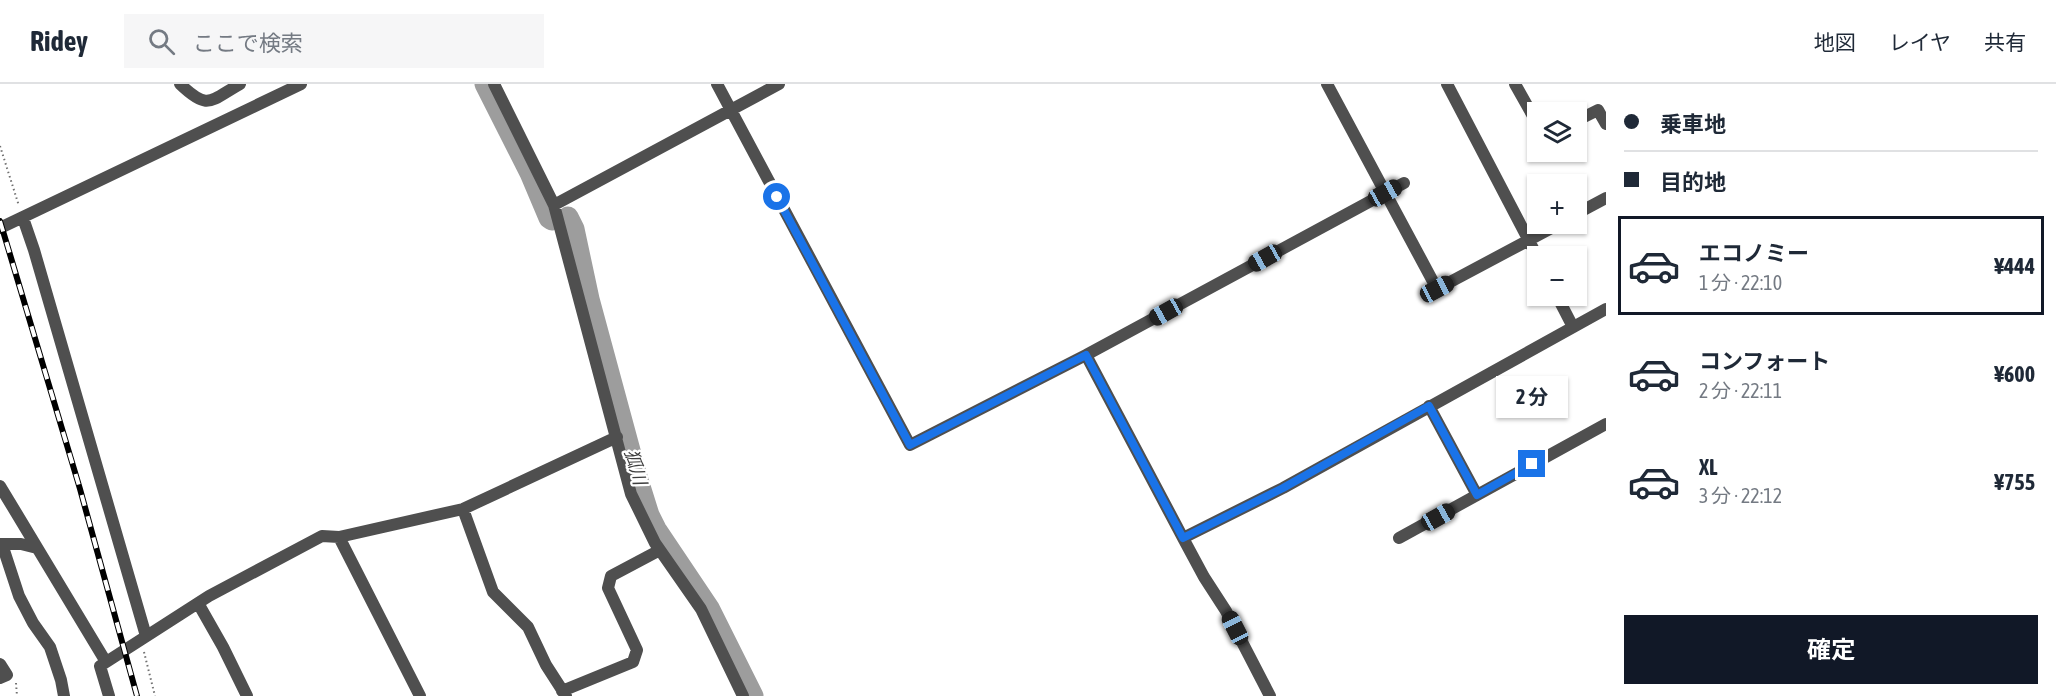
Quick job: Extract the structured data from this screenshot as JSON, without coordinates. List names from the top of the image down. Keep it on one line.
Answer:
{"water":["狐川"],"page":{"header":"Ridey","search":"ここで検索","nav":["地図","レイヤ","共有"],"banner":["乗車地","目的地"],"map_buttons":["+","−"],"list":[{"name":"エコノミー","note":"1 分 · 22:10","value":"¥444"},{"name":"コンフォート","note":"2 分 · 22:11","value":"¥600"},{"name":"XL","note":"3 分 · 22:12","value":"¥755"}],"bubble":"2 分","buttons":"確定"}}
